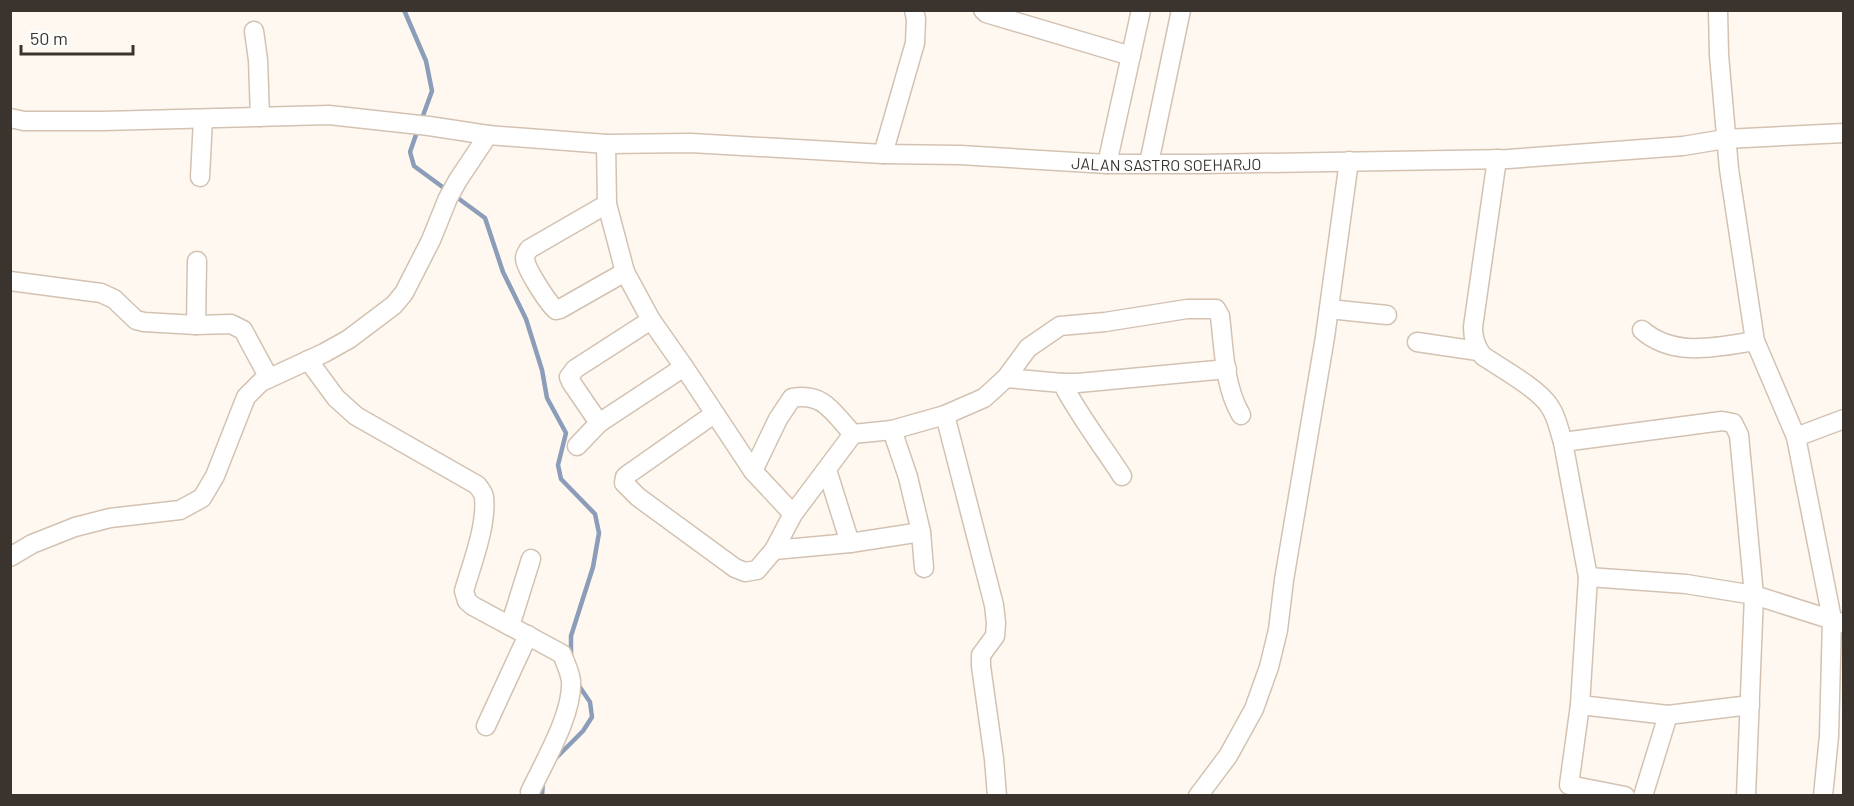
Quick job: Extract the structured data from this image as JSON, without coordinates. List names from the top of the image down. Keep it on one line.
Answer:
{"streets":{"street":["JALAN SASTRO SOEHARJO"]},"scale_bar":"50 m"}
